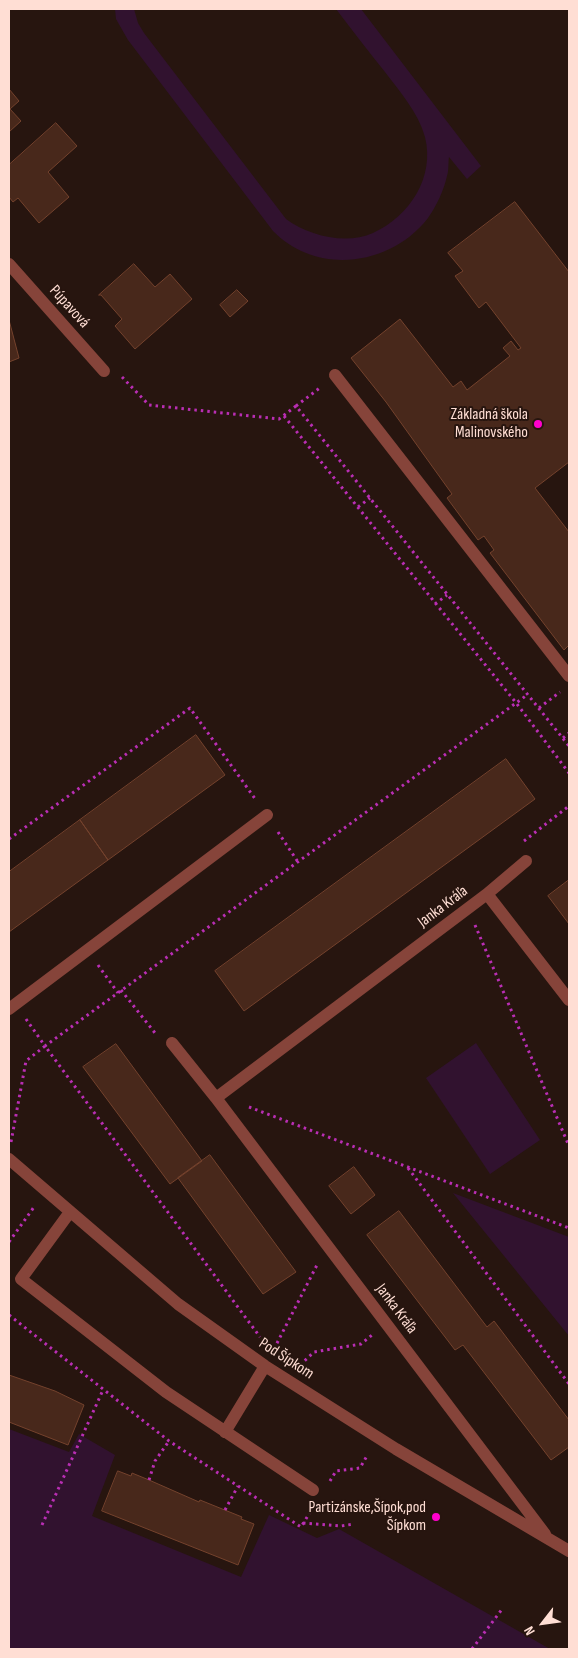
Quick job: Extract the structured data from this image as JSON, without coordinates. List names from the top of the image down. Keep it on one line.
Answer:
{"streets":{"street":["Púpavová","Janka Kráľa","Pod Šípkom"]},"crossings":[["Janka Kráľa","Pod Šípkom"]],"places":["Základná škola Malinovského","Partizánske,Šípok,pod Šípkom"],"north":"bottom left"}
